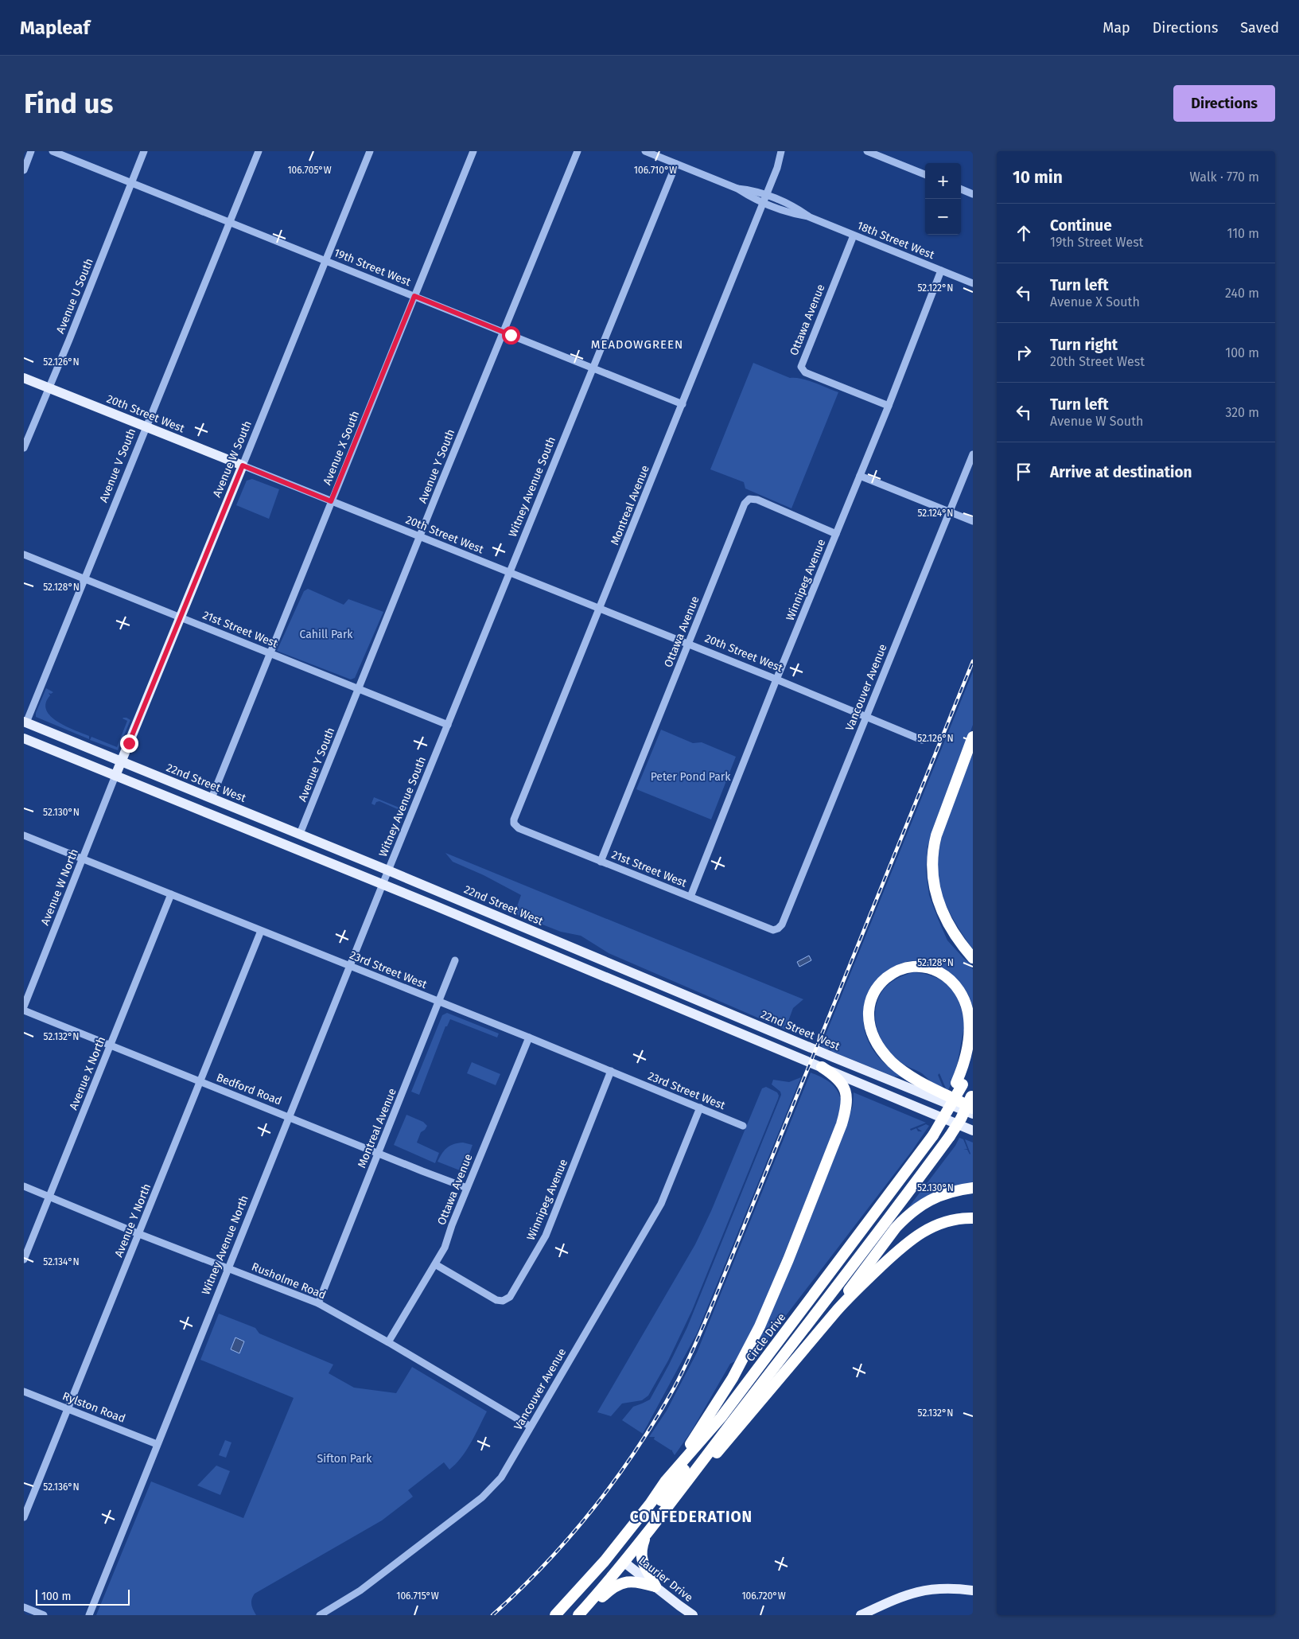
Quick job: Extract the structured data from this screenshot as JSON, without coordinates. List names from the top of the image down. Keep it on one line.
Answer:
{"streets":{"highway":["Circle Drive"],"main road":["20th Street West","Avenue W South","22nd Street West","Laurier Drive"],"street":["18th Street West","19th Street West","Avenue U South","Ottawa Avenue","Avenue X South","Avenue V South","Avenue Y South","Witney Avenue South","Montreal Avenue","Winnipeg Avenue","21st Street West","Vancouver Avenue","Avenue W North","23rd Street West","Avenue X North","Bedford Road","Avenue Y North","Witney Avenue North","Rusholme Road","Rylston Road"]},"crossings":[["18th Street West","Ottawa Avenue"],["18th Street West","Witney Avenue South"],["18th Street West","Montreal Avenue"],["18th Street West","Winnipeg Avenue"],["19th Street West","Avenue U South"],["19th Street West","Avenue X South"],["19th Street West","Avenue W South"],["19th Street West","Avenue V South"],["19th Street West","Avenue Y South"],["19th Street West","Witney Avenue South"],["19th Street West","Montreal Avenue"],["Avenue U South","20th Street West"],["Ottawa Avenue","20th Street West"],["Ottawa Avenue","Winnipeg Avenue"],["Ottawa Avenue","21st Street West"],["Ottawa Avenue","23rd Street West"],["Ottawa Avenue","Bedford Road"],["Ottawa Avenue","Rusholme Road"],["20th Street West","Avenue X South"],["20th Street West","Avenue W South"],["20th Street West","Avenue V South"],["20th Street West","Avenue Y South"],["20th Street West","Witney Avenue South"],["20th Street West","Montreal Avenue"],["20th Street West","Winnipeg Avenue"],["20th Street West","Vancouver Avenue"],["Avenue X South","21st Street West"],["Avenue X South","22nd Street West"],["Avenue W South","21st Street West"],["Avenue W South","22nd Street West"],["Avenue W South","Avenue W North"],["Avenue V South","21st Street West"],["Avenue V South","22nd Street West"],["Avenue Y South","21st Street West"],["Avenue Y South","22nd Street West"],["Witney Avenue South","21st Street West"],["Witney Avenue South","22nd Street West"],["Witney Avenue South","Witney Avenue North"],["Montreal Avenue","21st Street West"],["Montreal Avenue","23rd Street West"],["Montreal Avenue","Bedford Road"],["Montreal Avenue","Rusholme Road"],["Winnipeg Avenue","21st Street West"],["Winnipeg Avenue","23rd Street West"],["21st Street West","Vancouver Avenue"],["Vancouver Avenue","23rd Street West"],["Vancouver Avenue","Rusholme Road"],["Avenue W North","23rd Street West"],["23rd Street West","Avenue X North"],["23rd Street West","Avenue Y North"],["23rd Street West","Witney Avenue North"],["Avenue X North","Bedford Road"],["Avenue X North","Rusholme Road"],["Bedford Road","Avenue Y North"],["Bedford Road","Witney Avenue North"],["Avenue Y North","Rusholme Road"],["Avenue Y North","Rylston Road"],["Witney Avenue North","Rusholme Road"],["Witney Avenue North","Rylston Road"]],"districts":["MEADOWGREEN","CONFEDERATION"],"parks":["Cahill Park","Peter Pond Park","Sifton Park"],"scale_bar":"100 m","page":{"header":"Mapleaf","nav":["Map","Directions","Saved"],"buttons":"Directions","title":"Find us","heading":["10 min","Walk · 770 m"],"map_buttons":["+","−"],"list":[["Continue","19th Street West","110 m"],["Turn left","Avenue X South","240 m"],["Turn right","20th Street West","100 m"],["Turn left","Avenue W South","320 m"],"Arrive at destination"],"scale":"100 m"},"coordinates":["106.710°W","106.705°W","52.122°N","52.126°N","52.124°N","52.128°N","52.130°N","52.132°N","52.134°N","52.136°N","106.715°W","106.720°W"]}
